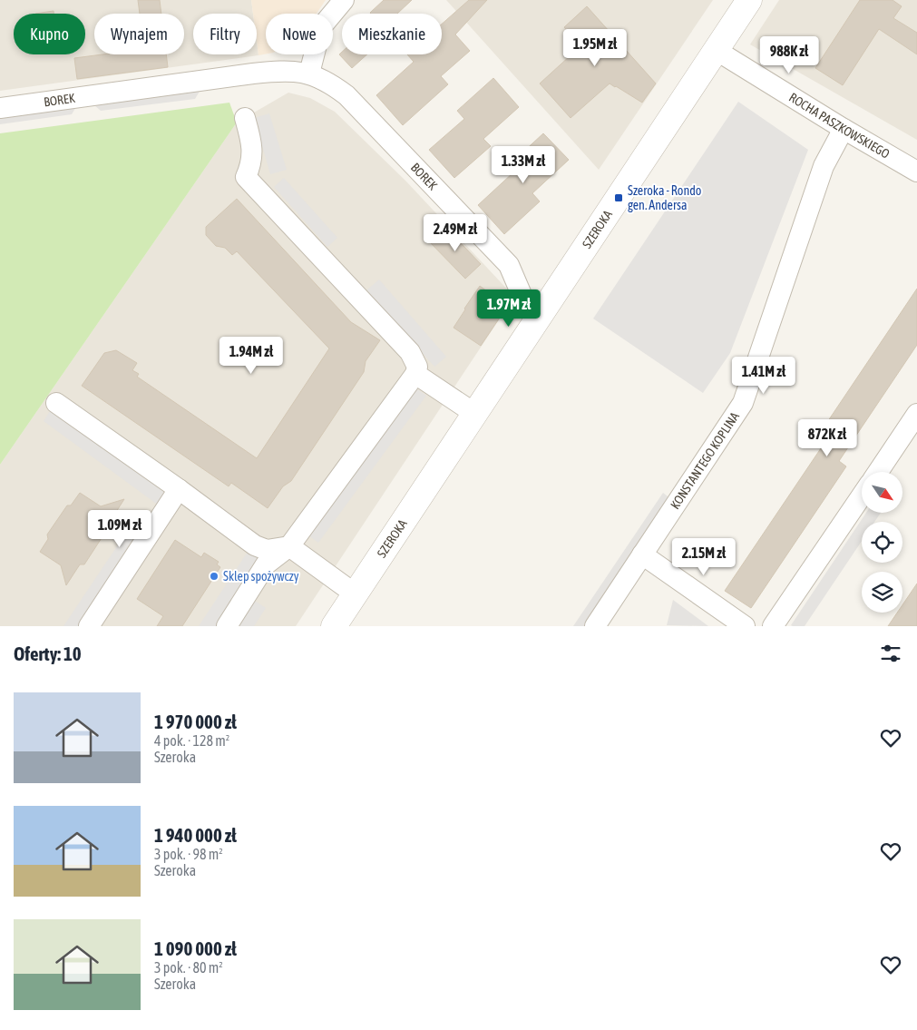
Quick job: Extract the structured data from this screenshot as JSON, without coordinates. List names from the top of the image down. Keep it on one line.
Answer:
{"streets":{"street":["BOREK","ROCHA PASZKOWSKIEGO","SZEROKA","KONSTANTEGO KOPLINA"]},"crossings":[["BOREK","SZEROKA"],["ROCHA PASZKOWSKIEGO","SZEROKA"],["ROCHA PASZKOWSKIEGO","KONSTANTEGO KOPLINA"]],"places":{"transit":["Szeroka - Rondo gen. Andersa"],"other":["Sklep spożywczy"]},"north":"bottom right","page":{"chip":["Kupno","Wynajem","Filtry","Nowe","Mieszkanie"],"price":["1.95M zł","988K zł","1.33M zł","2.49M zł","1.97M zł","1.94M zł","1.41M zł","872K zł","1.09M zł","2.15M zł"],"heading":"Oferty: 10","list":[{"name":"1 970 000 zł","note":"4 pok. · 128 m² · Szeroka"},{"name":"1 940 000 zł","note":"3 pok. · 98 m² · Szeroka"},{"name":"1 090 000 zł","note":"3 pok. · 80 m² · Szeroka"}]}}
